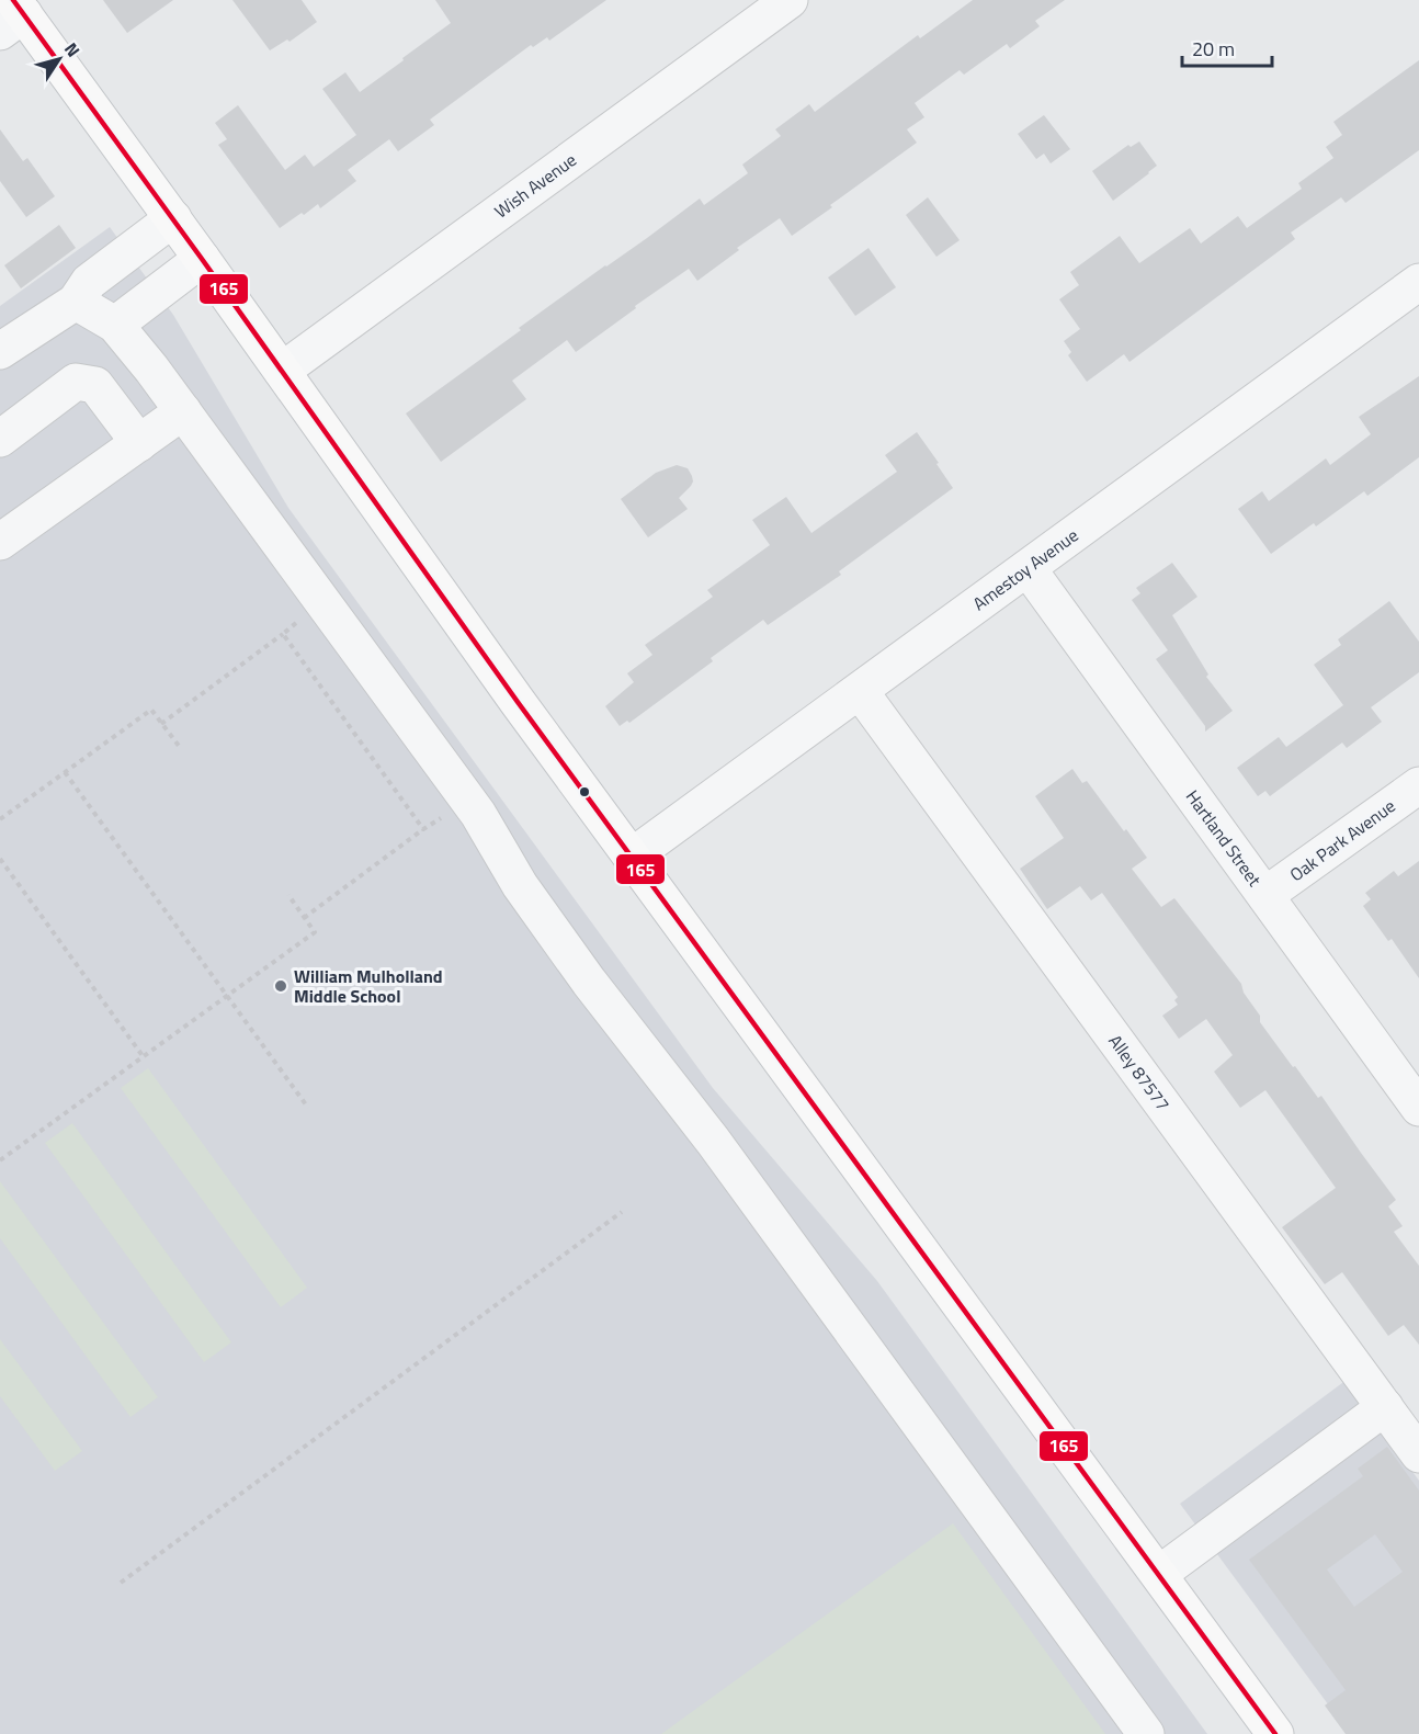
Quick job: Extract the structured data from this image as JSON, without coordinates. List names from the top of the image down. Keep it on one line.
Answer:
{"streets":{"street":["Wish Avenue","Amestoy Avenue","Hartland Street","Oak Park Avenue","Alley 87577"]},"crossings":[["Amestoy Avenue","Hartland Street"],["Amestoy Avenue","Alley 87577"],["Hartland Street","Oak Park Avenue"]],"places":["William Mulholland Middle School"],"lines":["transit line 165"],"scale_bar":"20 m","north":"top right"}
